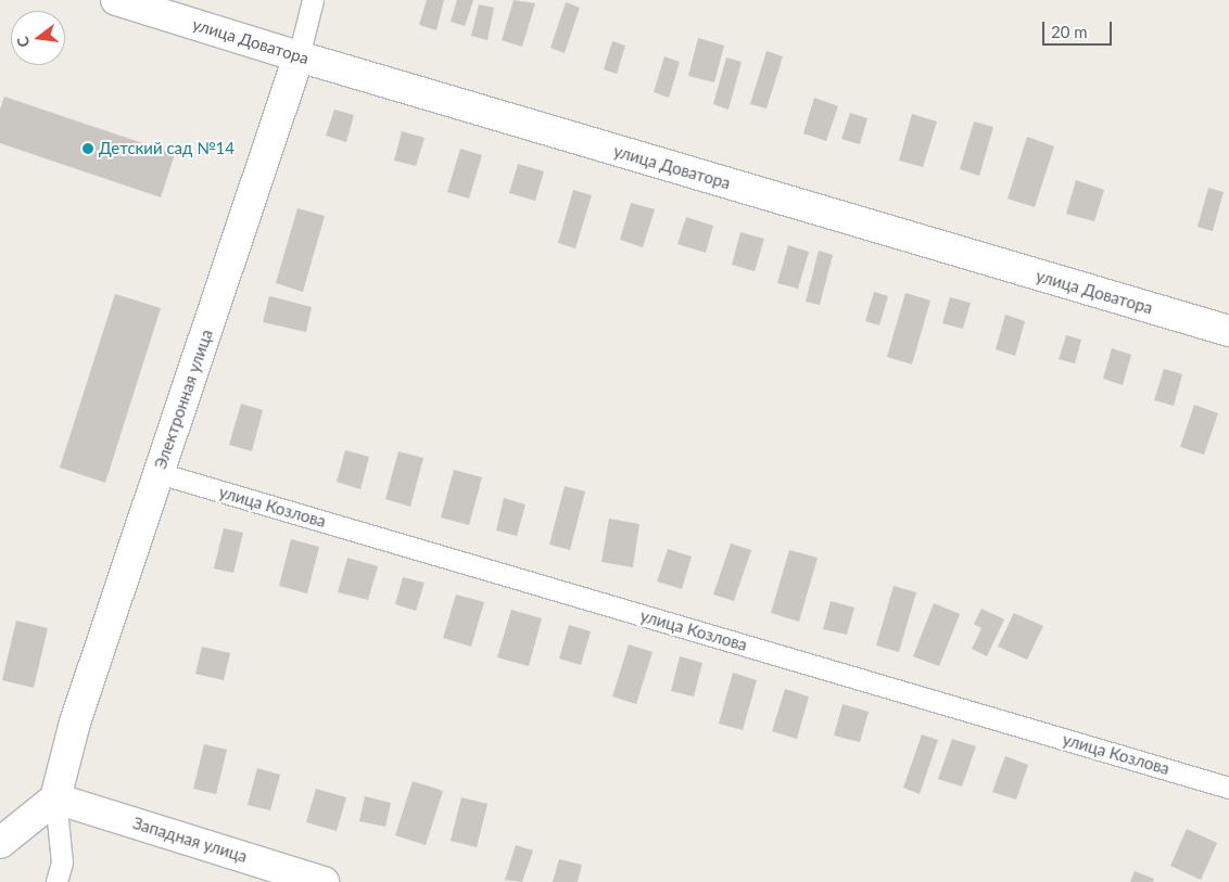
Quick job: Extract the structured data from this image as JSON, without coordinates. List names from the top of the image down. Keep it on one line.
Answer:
{"streets":{"street":["улица Доватора","Электронная улица","улица Козлова","Западная улица"]},"crossings":[["улица Доватора","Электронная улица"],["Электронная улица","улица Козлова"],["Электронная улица","Западная улица"]],"places":["Детский сад №14"],"scale_bar":"20 m","north":"left"}
